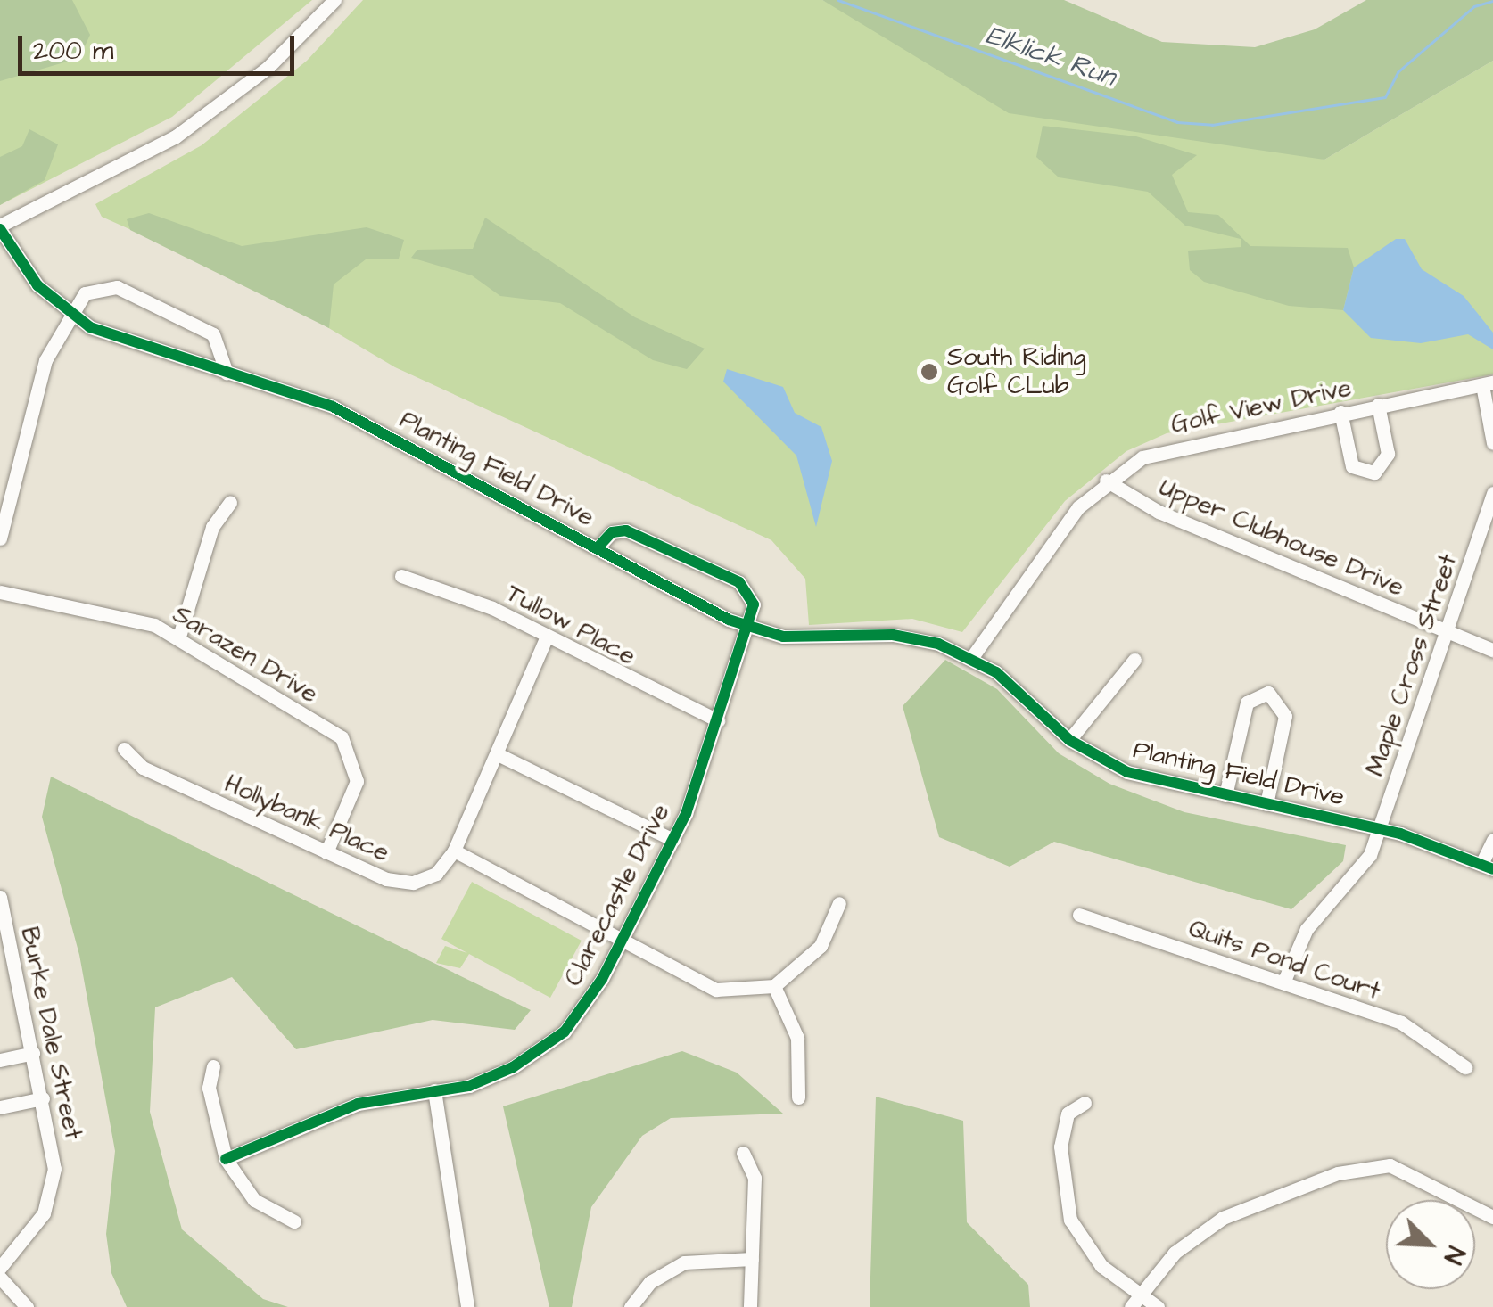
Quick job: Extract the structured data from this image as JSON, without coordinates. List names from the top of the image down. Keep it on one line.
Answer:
{"streets":{"street":["Golf View Drive","Planting Field Drive","Upper Clubhouse Drive","Tullow Place","Sarazen Drive","Maple Cross Street","Hollybank Place","Clarecastle Drive","Quits Pond Court","Burke Dale Street"]},"crossings":[["Golf View Drive","Planting Field Drive"],["Golf View Drive","Upper Clubhouse Drive"],["Planting Field Drive","Maple Cross Street"],["Planting Field Drive","Clarecastle Drive"],["Upper Clubhouse Drive","Maple Cross Street"],["Tullow Place","Hollybank Place"],["Tullow Place","Clarecastle Drive"],["Sarazen Drive","Hollybank Place"],["Maple Cross Street","Quits Pond Court"]],"water":["Elklick Run"],"places":["South Riding Golf CLub"],"scale_bar":"200 m","north":"bottom right"}
